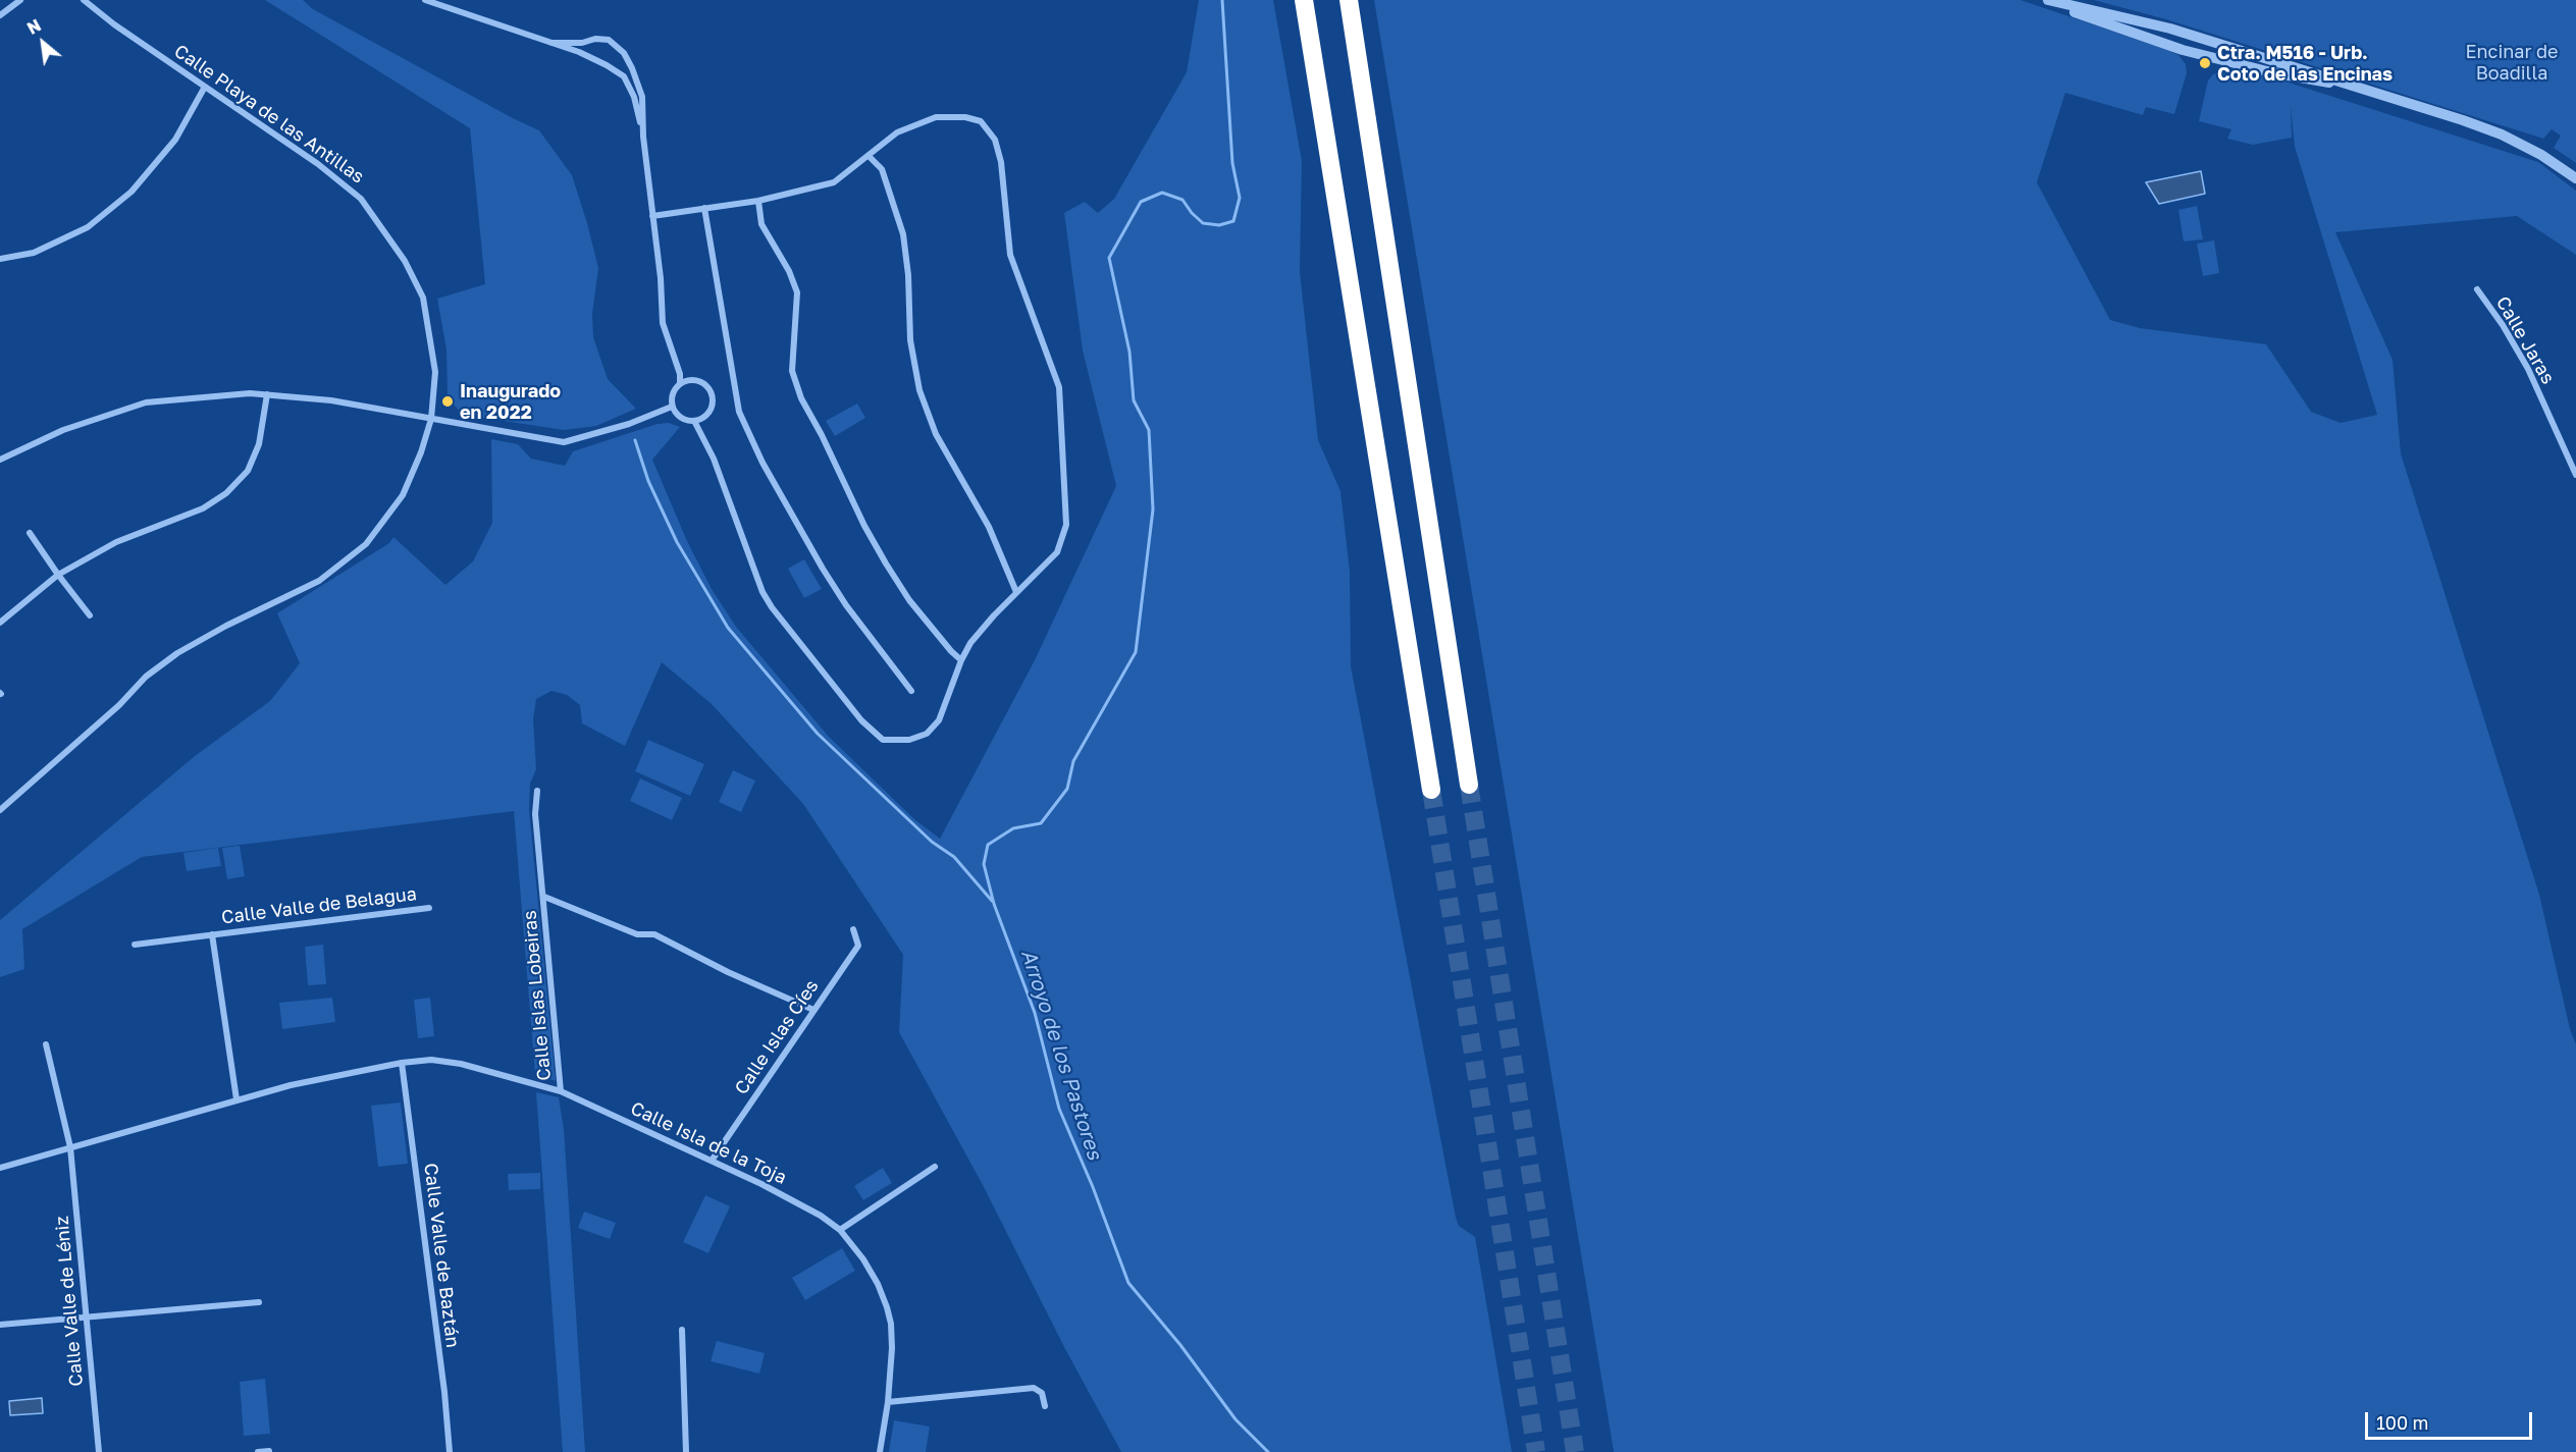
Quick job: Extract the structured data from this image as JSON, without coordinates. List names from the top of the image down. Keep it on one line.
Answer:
{"streets":{"street":["Calle Playa de las Antillas","Calle Jaras","Calle Valle de Belagua","Calle Islas Lobeiras","Calle Islas Cíes","Calle Isla de la Toja","Calle Valle de Baztán","Calle Valle de Léniz"]},"crossings":[["Calle Islas Lobeiras","Calle Islas Cíes"],["Calle Islas Lobeiras","Calle Isla de la Toja"],["Calle Islas Cíes","Calle Isla de la Toja"]],"water":["Arroyo de los Pastores"],"parks":["Encinar de Boadilla"],"places":["Ctra. M516 - Urb. Coto de las Encinas","Inaugurado en 2022"],"scale_bar":"100 m","north":"top left"}
